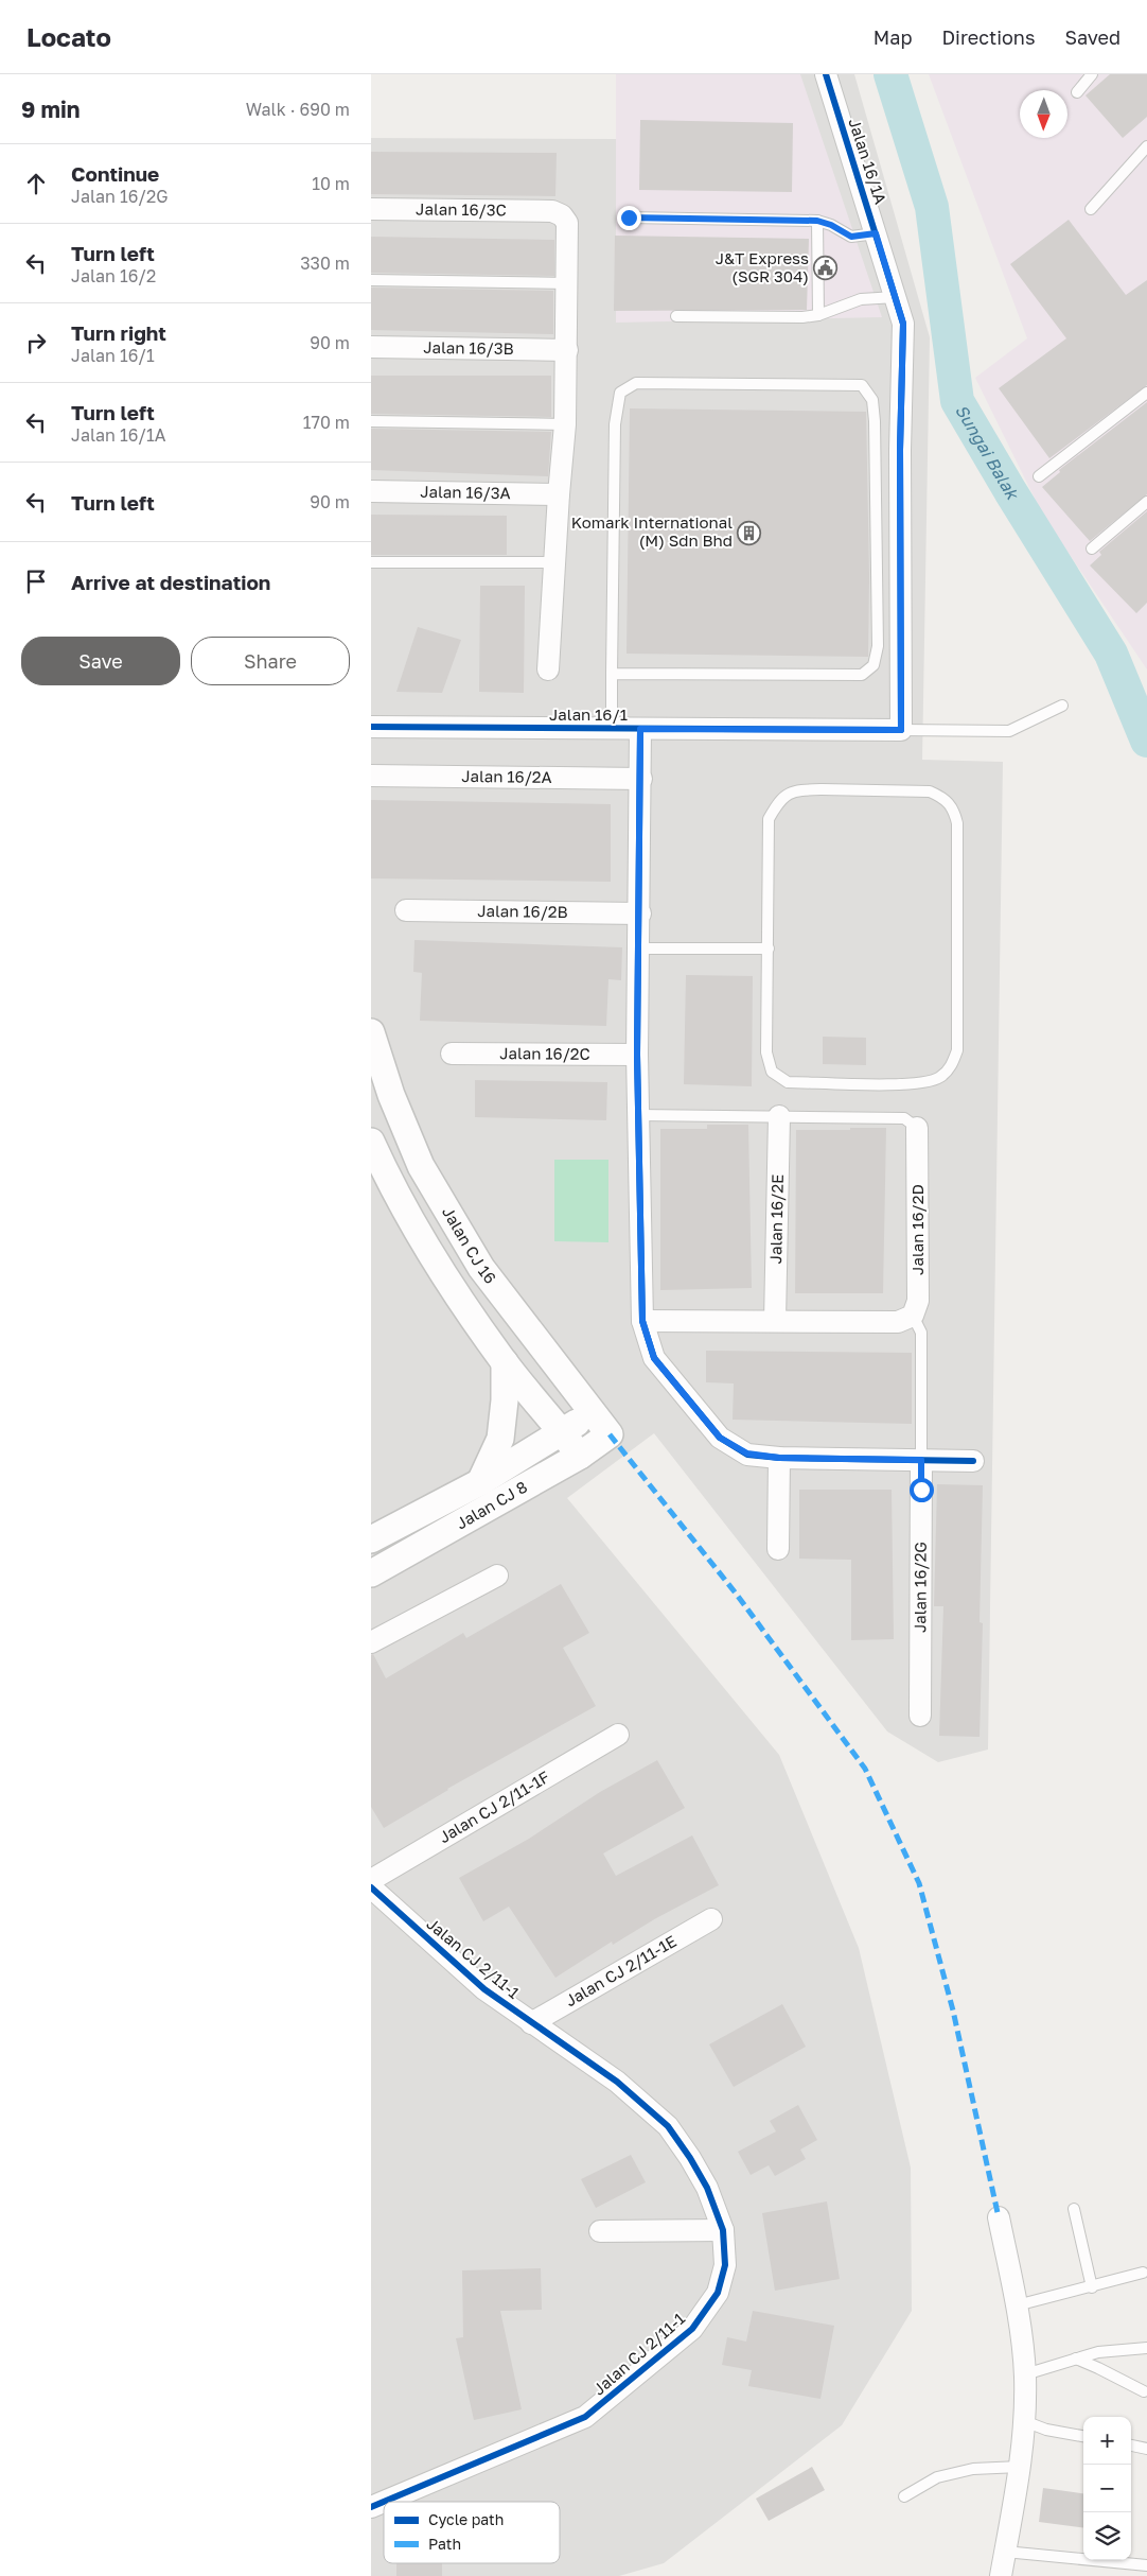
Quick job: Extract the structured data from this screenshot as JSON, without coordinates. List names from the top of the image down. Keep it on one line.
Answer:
{"streets":{"street":["Jalan 16/1A","Jalan 16/3C","Jalan 16/3B","Jalan 16/3A","Jalan 16/1","Jalan 16/2A","Jalan 16/2B","Jalan 16/2C","Jalan 16/2E","Jalan 16/2D","Jalan CJ 16","Jalan CJ 8","Jalan 16/2G","Jalan CJ 2/11-1F","Jalan CJ 2/11-1","Jalan CJ 2/11-1E"]},"crossings":[["Jalan 16/1A","Jalan 16/1"],["Jalan CJ 16","Jalan CJ 8"],["Jalan CJ 2/11-1","Jalan CJ 2/11-1E"]],"water":["Sungai Balak"],"places":{"public building":["J&T Express (SGR 304)"],"building":["Komark International (M) Sdn Bhd"]},"legend":["Cycle path","Path"],"north":"bottom","page":{"header":"Locato","nav":["Map","Directions","Saved"],"heading":["9 min","Walk · 690 m"],"list":[["Continue","Jalan 16/2G","10 m"],["Turn left","Jalan 16/2","330 m"],["Turn right","Jalan 16/1","90 m"],["Turn left","Jalan 16/1A","170 m"],["Turn left","90 m"],"Arrive at destination"],"buttons":["Save","Share"],"map_buttons":["+","−"]}}
